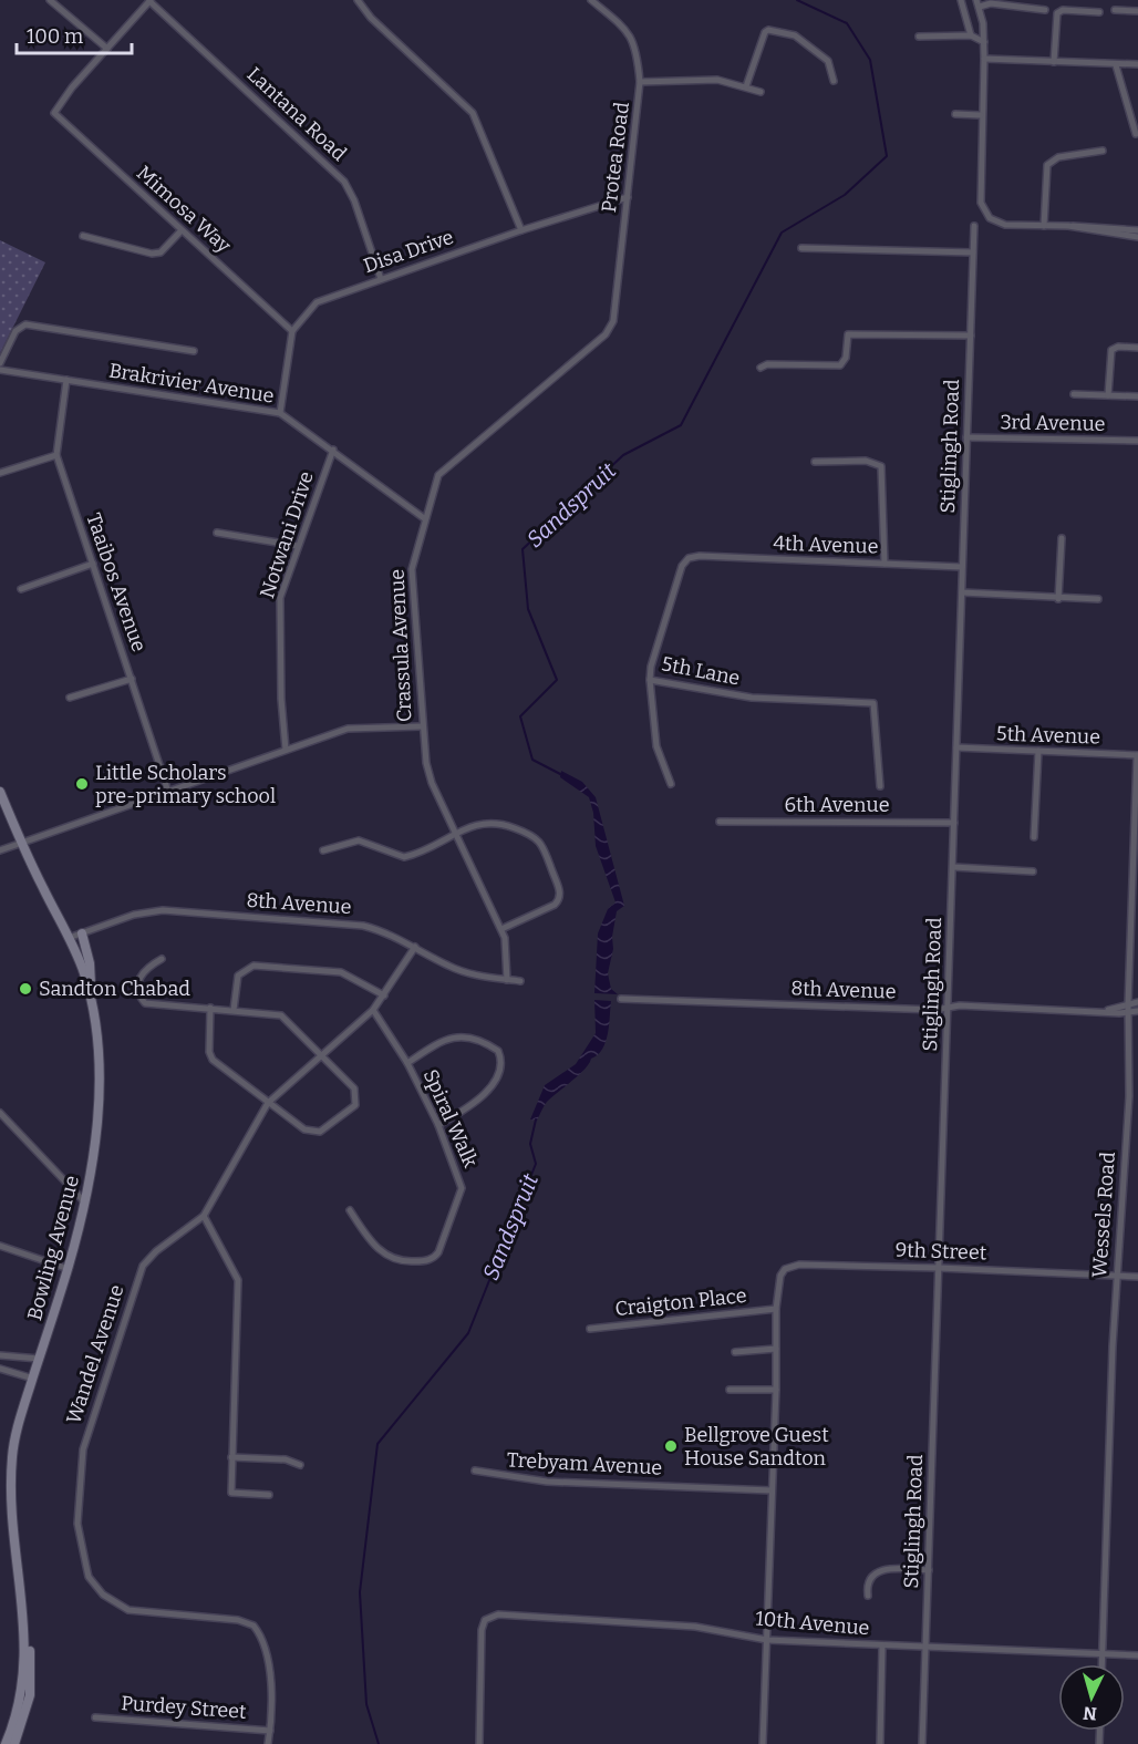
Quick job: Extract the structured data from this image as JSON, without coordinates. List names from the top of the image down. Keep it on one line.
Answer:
{"streets":{"main road":["Bowling Avenue"],"street":["Lantana Road","Protea Road","Mimosa Way","Disa Drive","Brakrivier Avenue","3rd Avenue","Stiglingh Road","Notwani Drive","4th Avenue","Taaibos Avenue","Crassula Avenue","5th Lane","5th Avenue","6th Avenue","8th Avenue","Spiral Walk","Wessels Road","9th Street","Craigton Place","Wandel Avenue","Trebyam Avenue","10th Avenue","Purdey Street"]},"crossings":[["Lantana Road","Disa Drive"],["Protea Road","Disa Drive"],["Protea Road","Crassula Avenue"],["Mimosa Way","Disa Drive"],["Brakrivier Avenue","Notwani Drive"],["Brakrivier Avenue","Taaibos Avenue"],["Brakrivier Avenue","Crassula Avenue"],["3rd Avenue","Stiglingh Road"],["Stiglingh Road","4th Avenue"],["Stiglingh Road","5th Avenue"],["Stiglingh Road","6th Avenue"],["Stiglingh Road","8th Avenue"],["Stiglingh Road","9th Street"],["Stiglingh Road","10th Avenue"],["4th Avenue","5th Lane"],["Crassula Avenue","8th Avenue"],["5th Avenue","Wessels Road"],["8th Avenue","Wessels Road"],["8th Avenue","Bowling Avenue"],["8th Avenue","Wandel Avenue"],["Spiral Walk","Wandel Avenue"],["Wessels Road","9th Street"],["Wessels Road","10th Avenue"],["9th Street","Craigton Place"],["9th Street","Trebyam Avenue"],["9th Street","10th Avenue"],["Wandel Avenue","Purdey Street"]],"water":["Sandspruit"],"places":["Little Scholars pre-primary school","Sandton Chabad","Bellgrove Guest House Sandton"],"scale_bar":"100 m","north":"bottom"}
